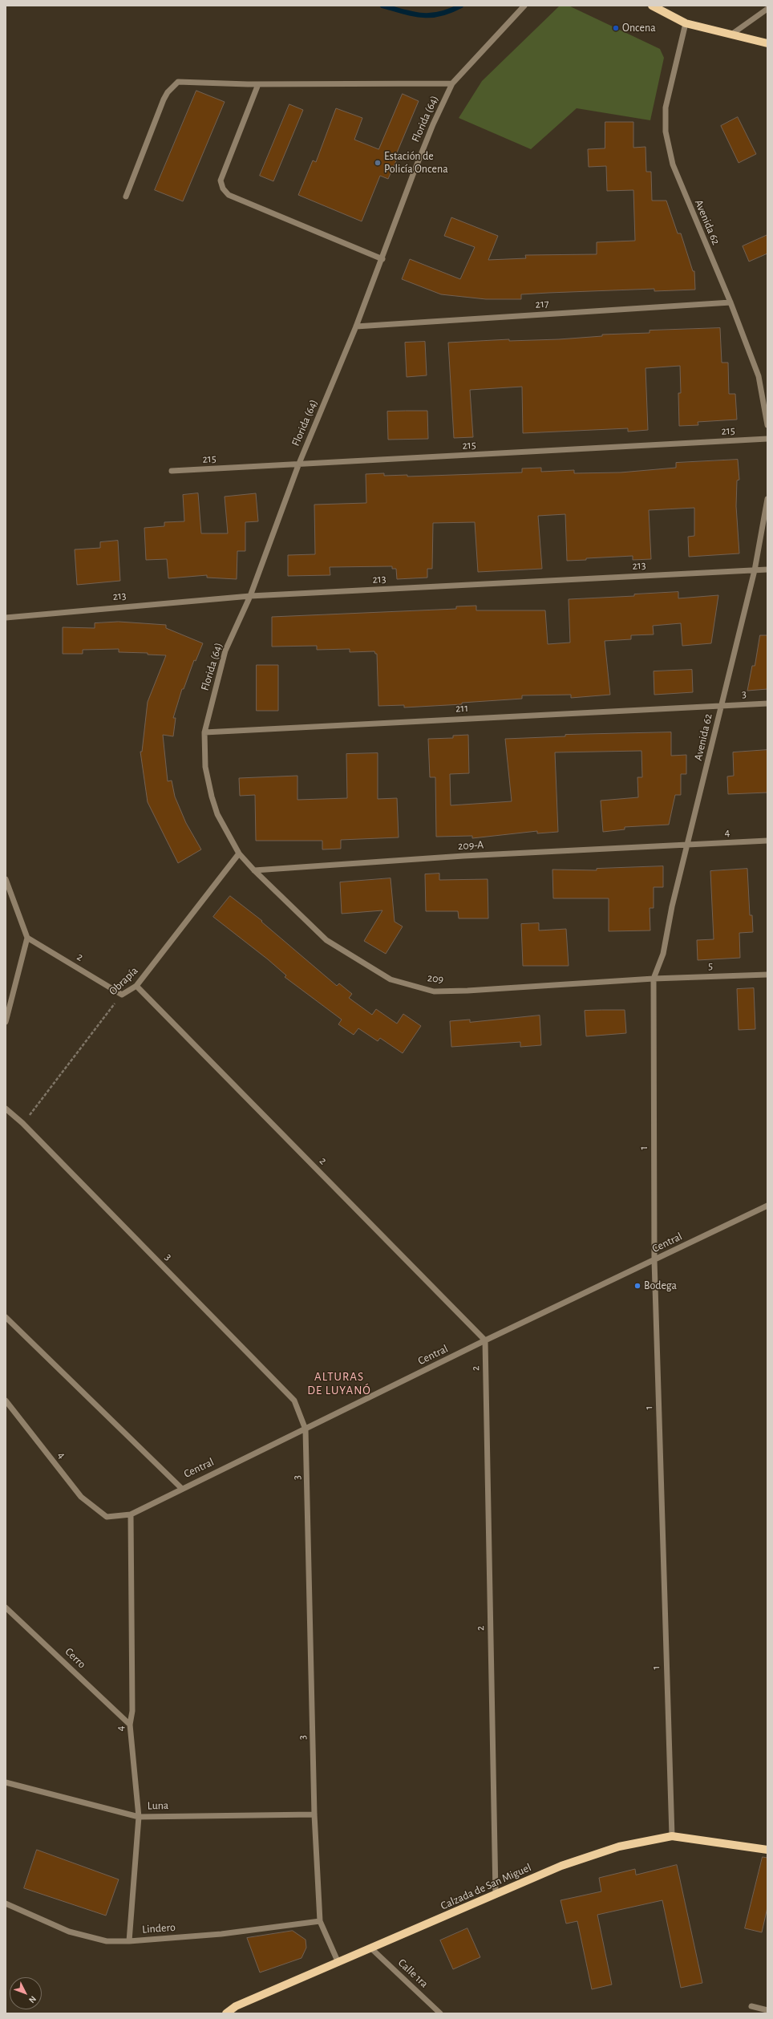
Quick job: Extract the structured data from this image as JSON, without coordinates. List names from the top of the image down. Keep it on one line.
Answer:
{"streets":{"main road":["Calzada de San Miguel"],"street":["Florida (64)","Avenida 62","217","215","213","3","211","4","209-A","2","5","209","Obrapía","1","Central","Cerro","Luna","Lindero","Calle 1ra"]},"crossings":[["Florida (64)","217"],["Florida (64)","215"],["Florida (64)","213"],["Florida (64)","211"],["Florida (64)","209-A"],["Florida (64)","209"],["Florida (64)","Obrapía"],["Avenida 62","217"],["Avenida 62","213"],["Avenida 62","3"],["Avenida 62","211"],["Avenida 62","4"],["Avenida 62","209-A"],["Avenida 62","5"],["Avenida 62","209"],["Avenida 62","1"],["3","211"],["3","Obrapía"],["3","Central"],["3","Luna"],["3","Calzada de San Miguel"],["3","Lindero"],["4","209-A"],["4","Central"],["4","Cerro"],["4","Luna"],["4","Lindero"],["209-A","209"],["2","Obrapía"],["2","Central"],["2","Calzada de San Miguel"],["5","209"],["5","1"],["209","1"],["1","Central"],["1","Calzada de San Miguel"],["Calzada de San Miguel","Calle 1ra"]],"districts":["ALTURAS DE LUYANÓ"],"places":["Oncena","Estación de Policía Oncena","Bodega"],"north":"bottom right"}
